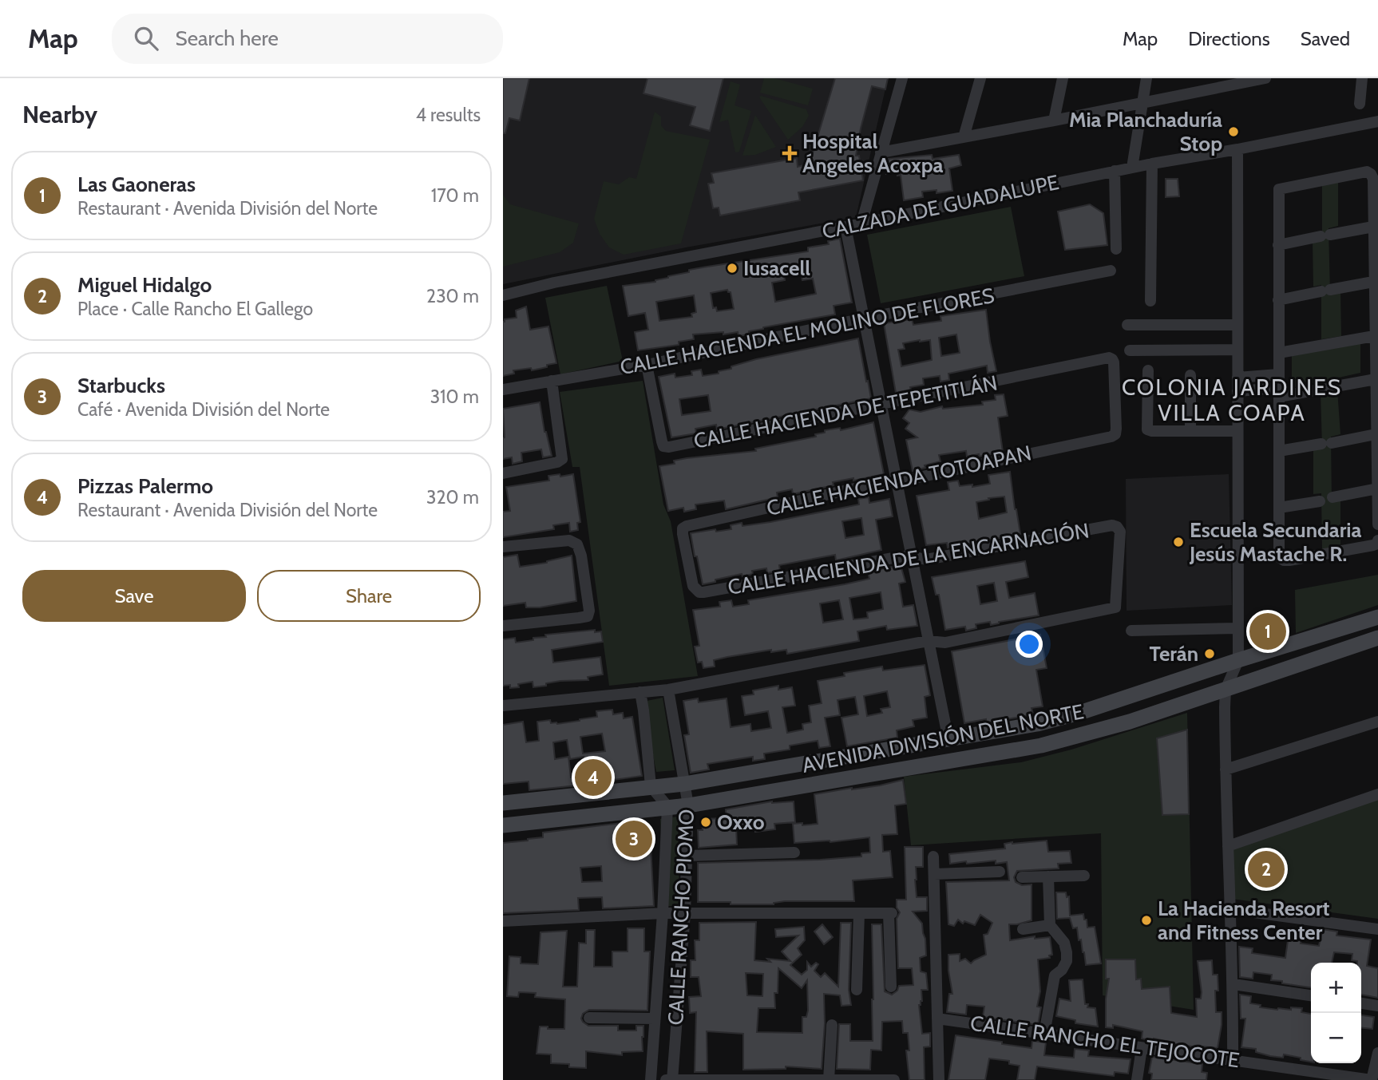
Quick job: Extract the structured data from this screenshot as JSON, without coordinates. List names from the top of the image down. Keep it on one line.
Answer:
{"streets":{"main road":["AVENIDA DIVISIÓN DEL NORTE"],"street":["CALZADA DE GUADALUPE","CALLE HACIENDA EL MOLINO DE FLORES","CALLE HACIENDA DE TEPETITLÁN","CALLE HACIENDA TOTOAPAN","CALLE HACIENDA DE LA ENCARNACIÓN","CALLE RANCHO PIOMO","CALLE RANCHO EL TEJOCOTE"]},"crossings":[["CALLE HACIENDA EL MOLINO DE FLORES","CALLE HACIENDA DE TEPETITLÁN"],["CALLE HACIENDA DE TEPETITLÁN","CALLE HACIENDA TOTOAPAN"],["CALLE HACIENDA TOTOAPAN","CALLE HACIENDA DE LA ENCARNACIÓN"],["AVENIDA DIVISIÓN DEL NORTE","CALLE RANCHO PIOMO"]],"districts":["COLONIA JARDINES VILLA COAPA"],"places":{"other":["Mia Planchaduría Stop","Iusacell","Escuela Secundaria Jesús Mastache R.","Terán","Oxxo","La Hacienda Resort and Fitness Center"],"health":["Hospital Ángeles Acoxpa"]},"page":{"header":"Map","search":"Search here","nav":["Map","Directions","Saved"],"heading":["Nearby","4 results"],"list":[{"mark":"1","name":"Las Gaoneras","note":"Restaurant · Avenida División del Norte","value":"170 m"},{"mark":"2","name":"Miguel Hidalgo","note":"Place · Calle Rancho El Gallego","value":"230 m"},{"mark":"3","name":"Starbucks","note":"Café · Avenida División del Norte","value":"310 m"},{"mark":"4","name":"Pizzas Palermo","note":"Restaurant · Avenida División del Norte","value":"320 m"}],"buttons":["Save","Share"],"pins":["1","4","3","2"],"map_buttons":["+","−"]}}
